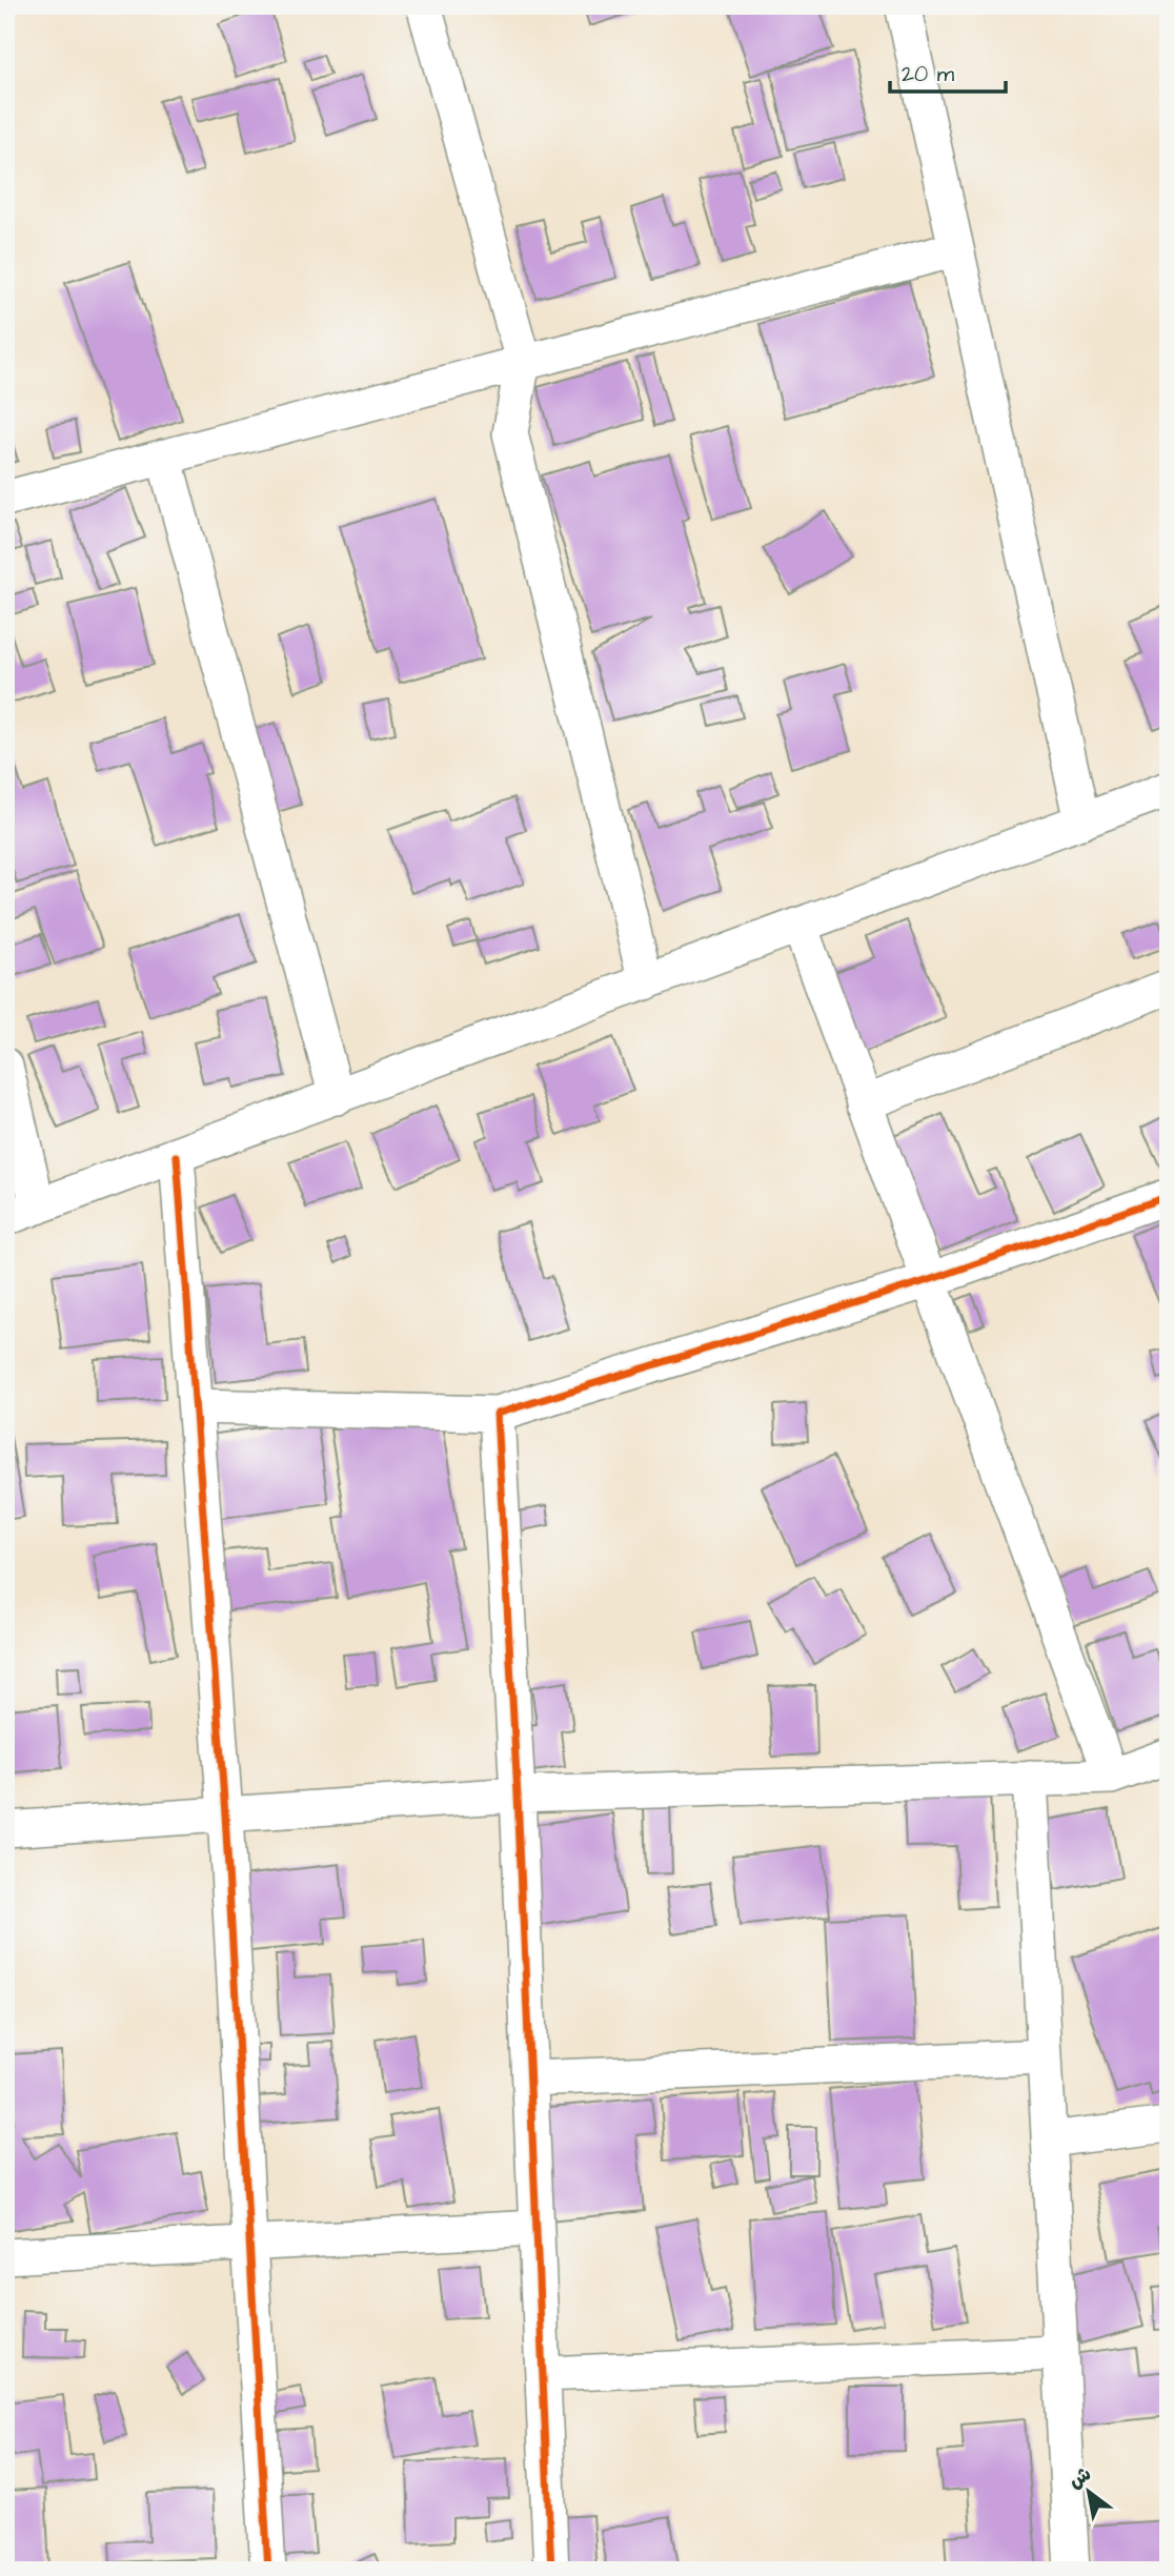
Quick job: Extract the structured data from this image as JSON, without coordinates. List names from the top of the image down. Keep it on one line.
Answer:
{"scale_bar":"20 m","north":"top left"}
